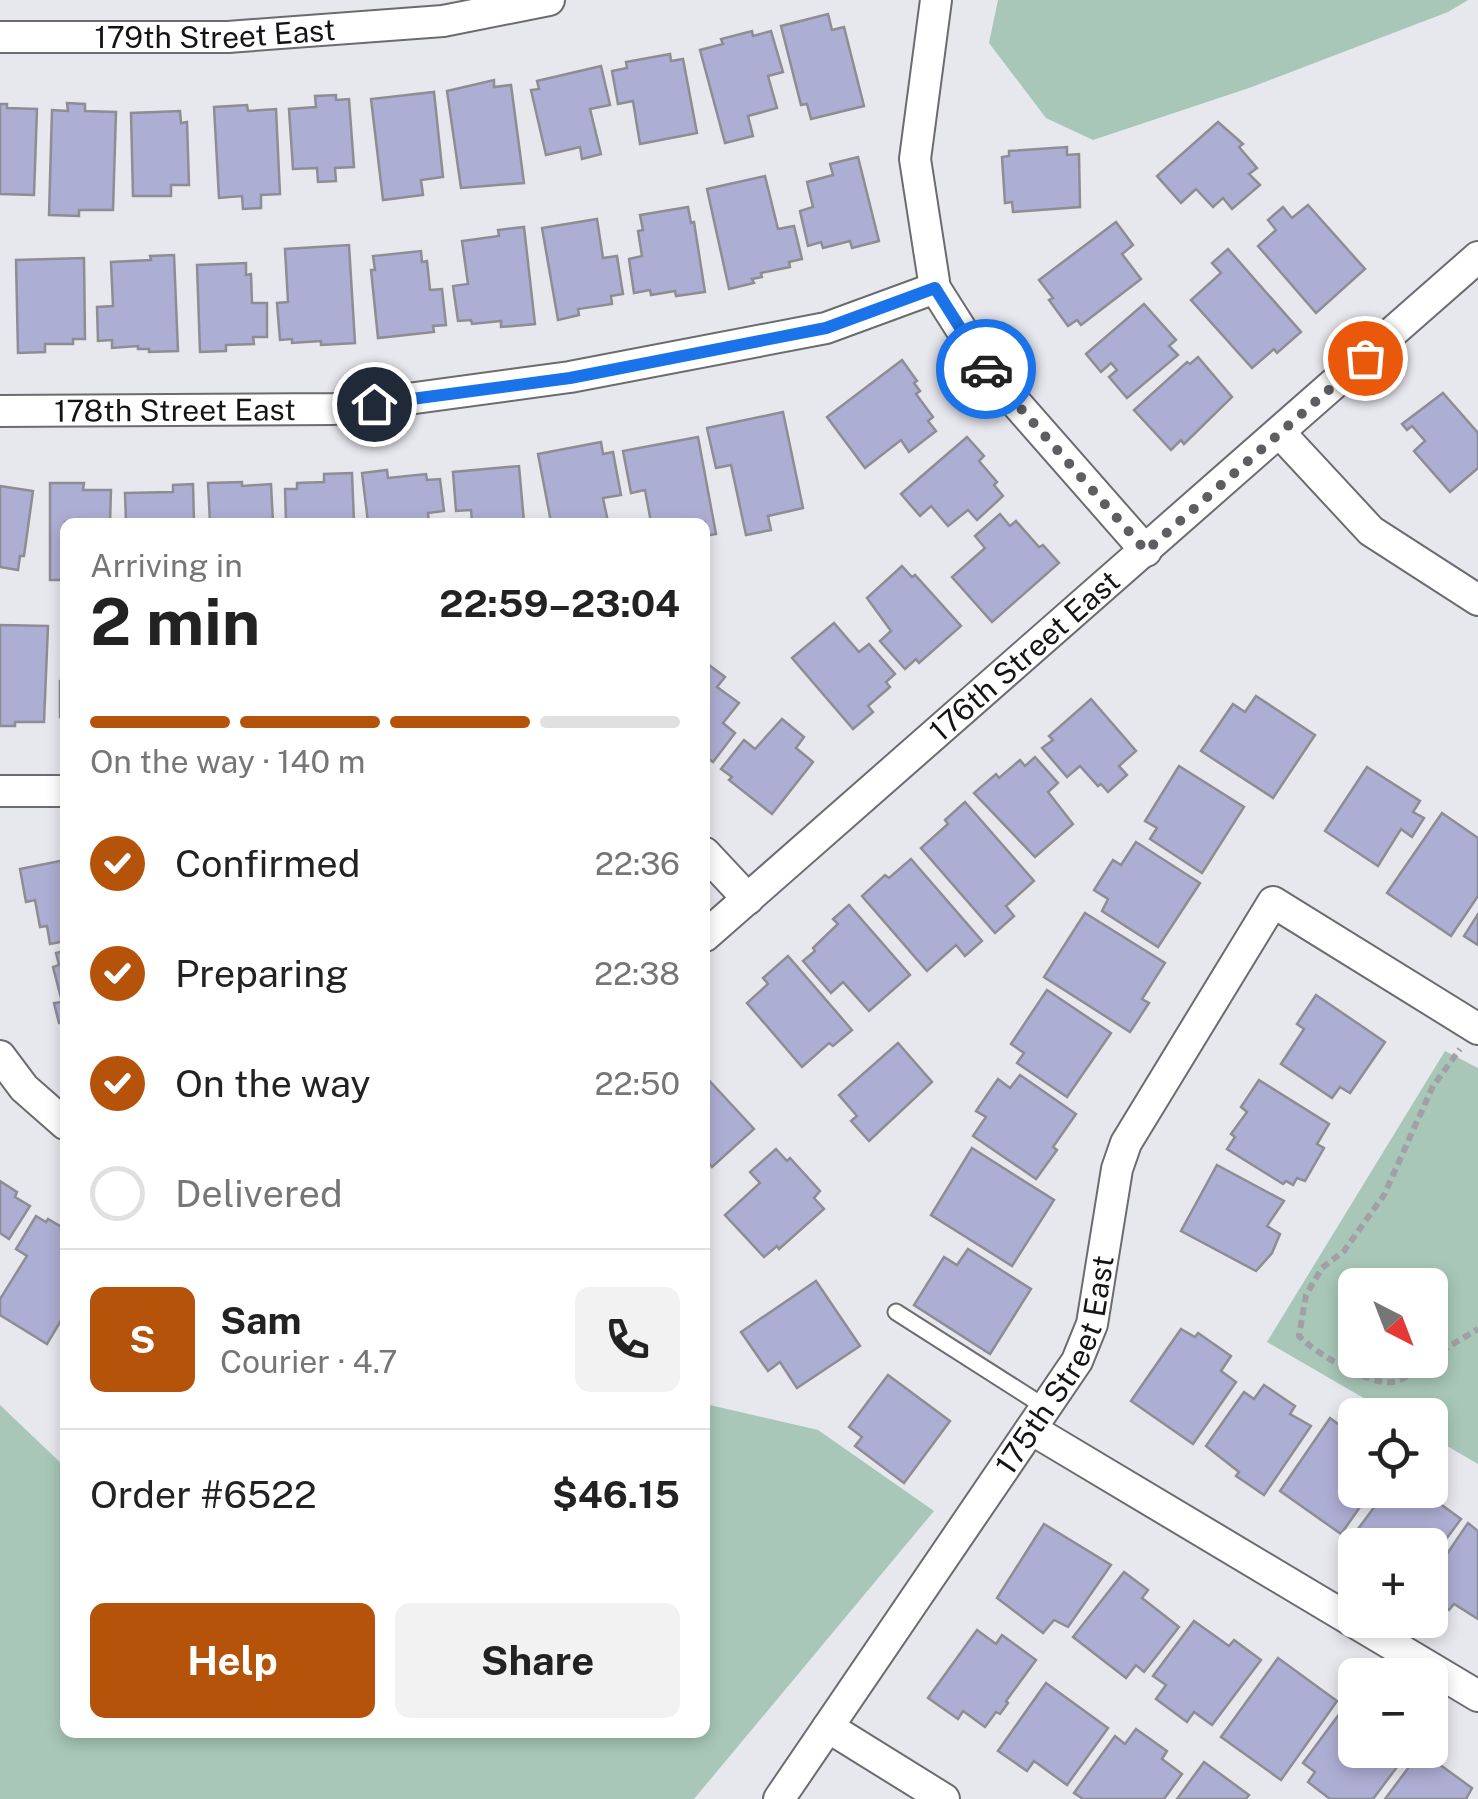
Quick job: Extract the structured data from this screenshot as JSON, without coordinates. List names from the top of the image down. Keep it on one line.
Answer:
{"streets":{"street":["179th Street East","178th Street East","176th Street East","175th Street East"]},"north":"bottom right","page":{"heading":["2 min","Arriving in","22:59–23:04"],"panel":["Sam","Courier · 4.7","Order #6522","$46.15"],"bar":"On the way · 140 m","list":[["Confirmed","22:36"],["Preparing","22:38"],["On the way","22:50"],"Delivered"],"map_buttons":["+","−"],"round":"S","buttons":["Help","Share"]}}
